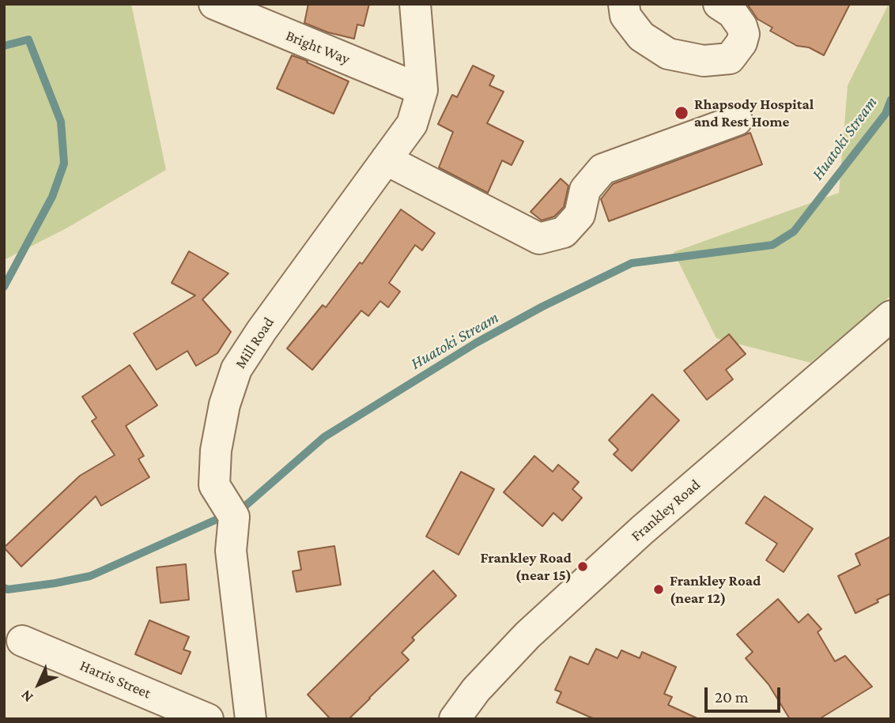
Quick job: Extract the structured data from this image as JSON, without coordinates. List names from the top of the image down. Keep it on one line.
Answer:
{"streets":{"street":["Bright Way","Mill Road","Frankley Road","Harris Street"]},"crossings":[["Bright Way","Mill Road"]],"water":["Huatoki Stream"],"places":["Rhapsody Hospital and Rest Home","Frankley Road (near 15)","Frankley Road (near 12)"],"scale_bar":"20 m","north":"bottom left"}
